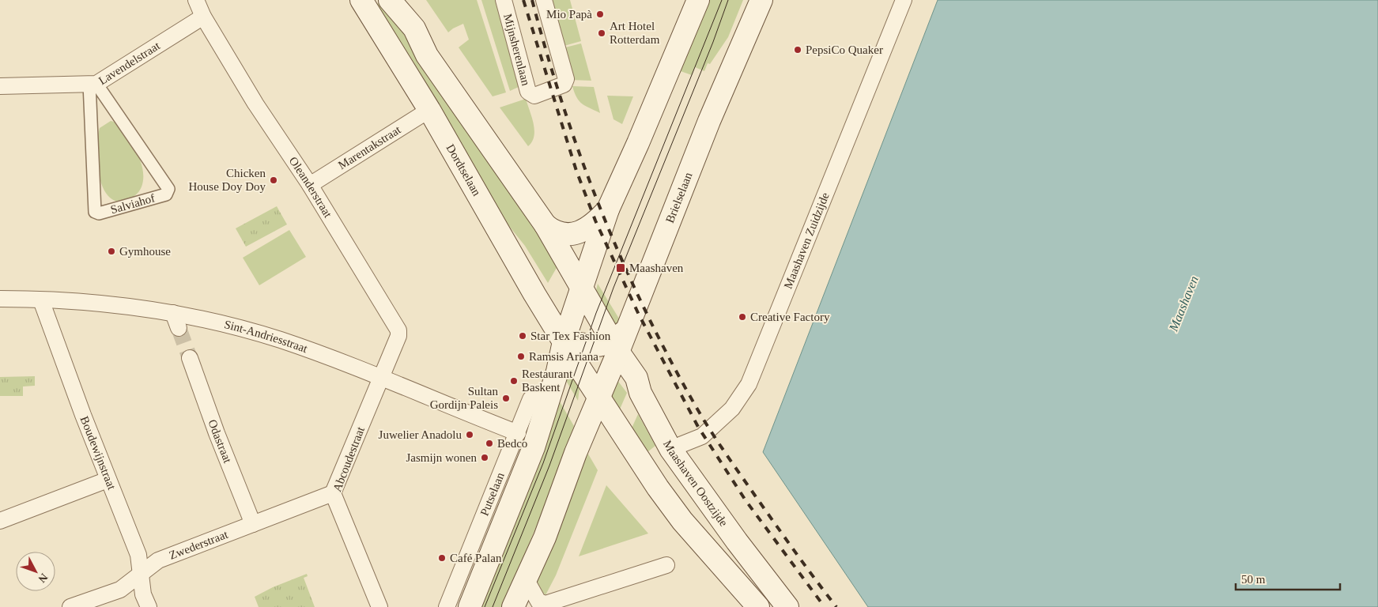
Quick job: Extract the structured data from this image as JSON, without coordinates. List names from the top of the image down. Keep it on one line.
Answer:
{"streets":{"main road":["Dordtselaan","Brielselaan","Maashaven Oostzijde","Putselaan"],"street":["Mijnsherenlaan","Lavendelstraat","Marentakstraat","Oleanderstraat","Salviahof","Maashaven Zuidzijde","Sint-Andriesstraat","Odastraat","Boudewijnstraat","Abcoudestraat","Zwederstraat"]},"crossings":[["Lavendelstraat","Oleanderstraat"],["Lavendelstraat","Salviahof"],["Marentakstraat","Dordtselaan"],["Marentakstraat","Oleanderstraat"],["Dordtselaan","Brielselaan"],["Dordtselaan","Putselaan"],["Oleanderstraat","Sint-Andriesstraat"],["Oleanderstraat","Abcoudestraat"],["Brielselaan","Maashaven Oostzijde"],["Maashaven Zuidzijde","Maashaven Oostzijde"],["Sint-Andriesstraat","Boudewijnstraat"],["Sint-Andriesstraat","Abcoudestraat"],["Sint-Andriesstraat","Putselaan"],["Odastraat","Zwederstraat"],["Boudewijnstraat","Zwederstraat"],["Abcoudestraat","Zwederstraat"]],"water":["Maashaven"],"places":{"other":["Mio Papà","Art Hotel Rotterdam","PepsiCo Quaker","Chicken House Doy Doy","Gymhouse","Creative Factory","Star Tex Fashion","Ramsis Ariana","Restaurant Baskent","Sultan Gordijn Paleis","Juwelier Anadolu","Bedco","Jasmijn wonen","Café Palan"],"transit":["Maashaven"]},"scale_bar":"50 m","north":"bottom right"}
